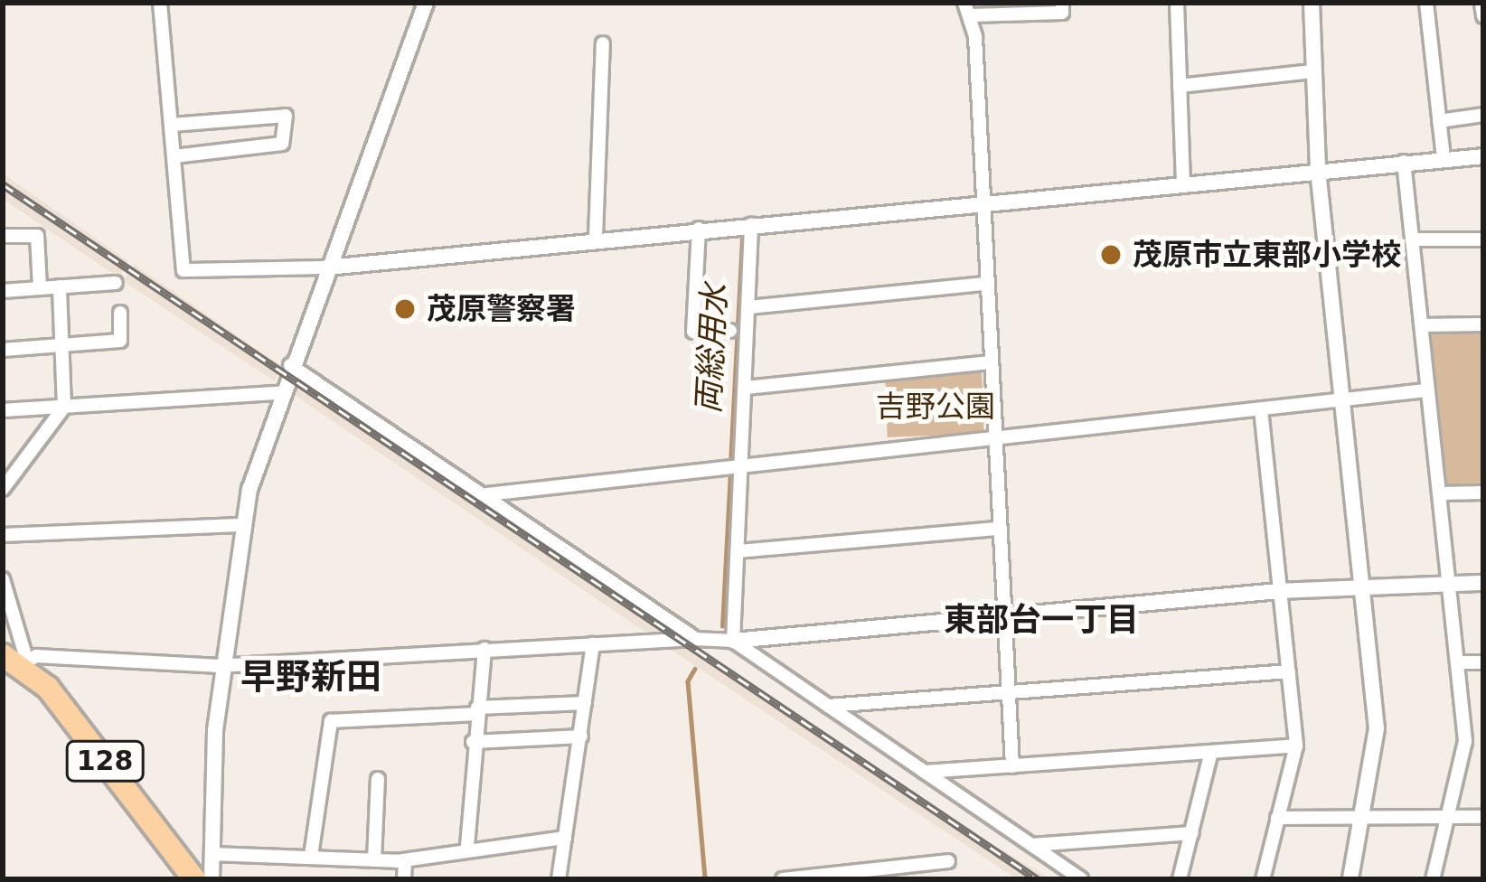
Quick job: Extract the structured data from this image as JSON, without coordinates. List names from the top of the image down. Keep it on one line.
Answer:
{"streets":{"highway":["128"]},"districts":["東部台一丁目","早野新田"],"water":["両総用水"],"parks":["吉野公園"],"places":["茂原市立東部小学校","茂原警察署"]}
